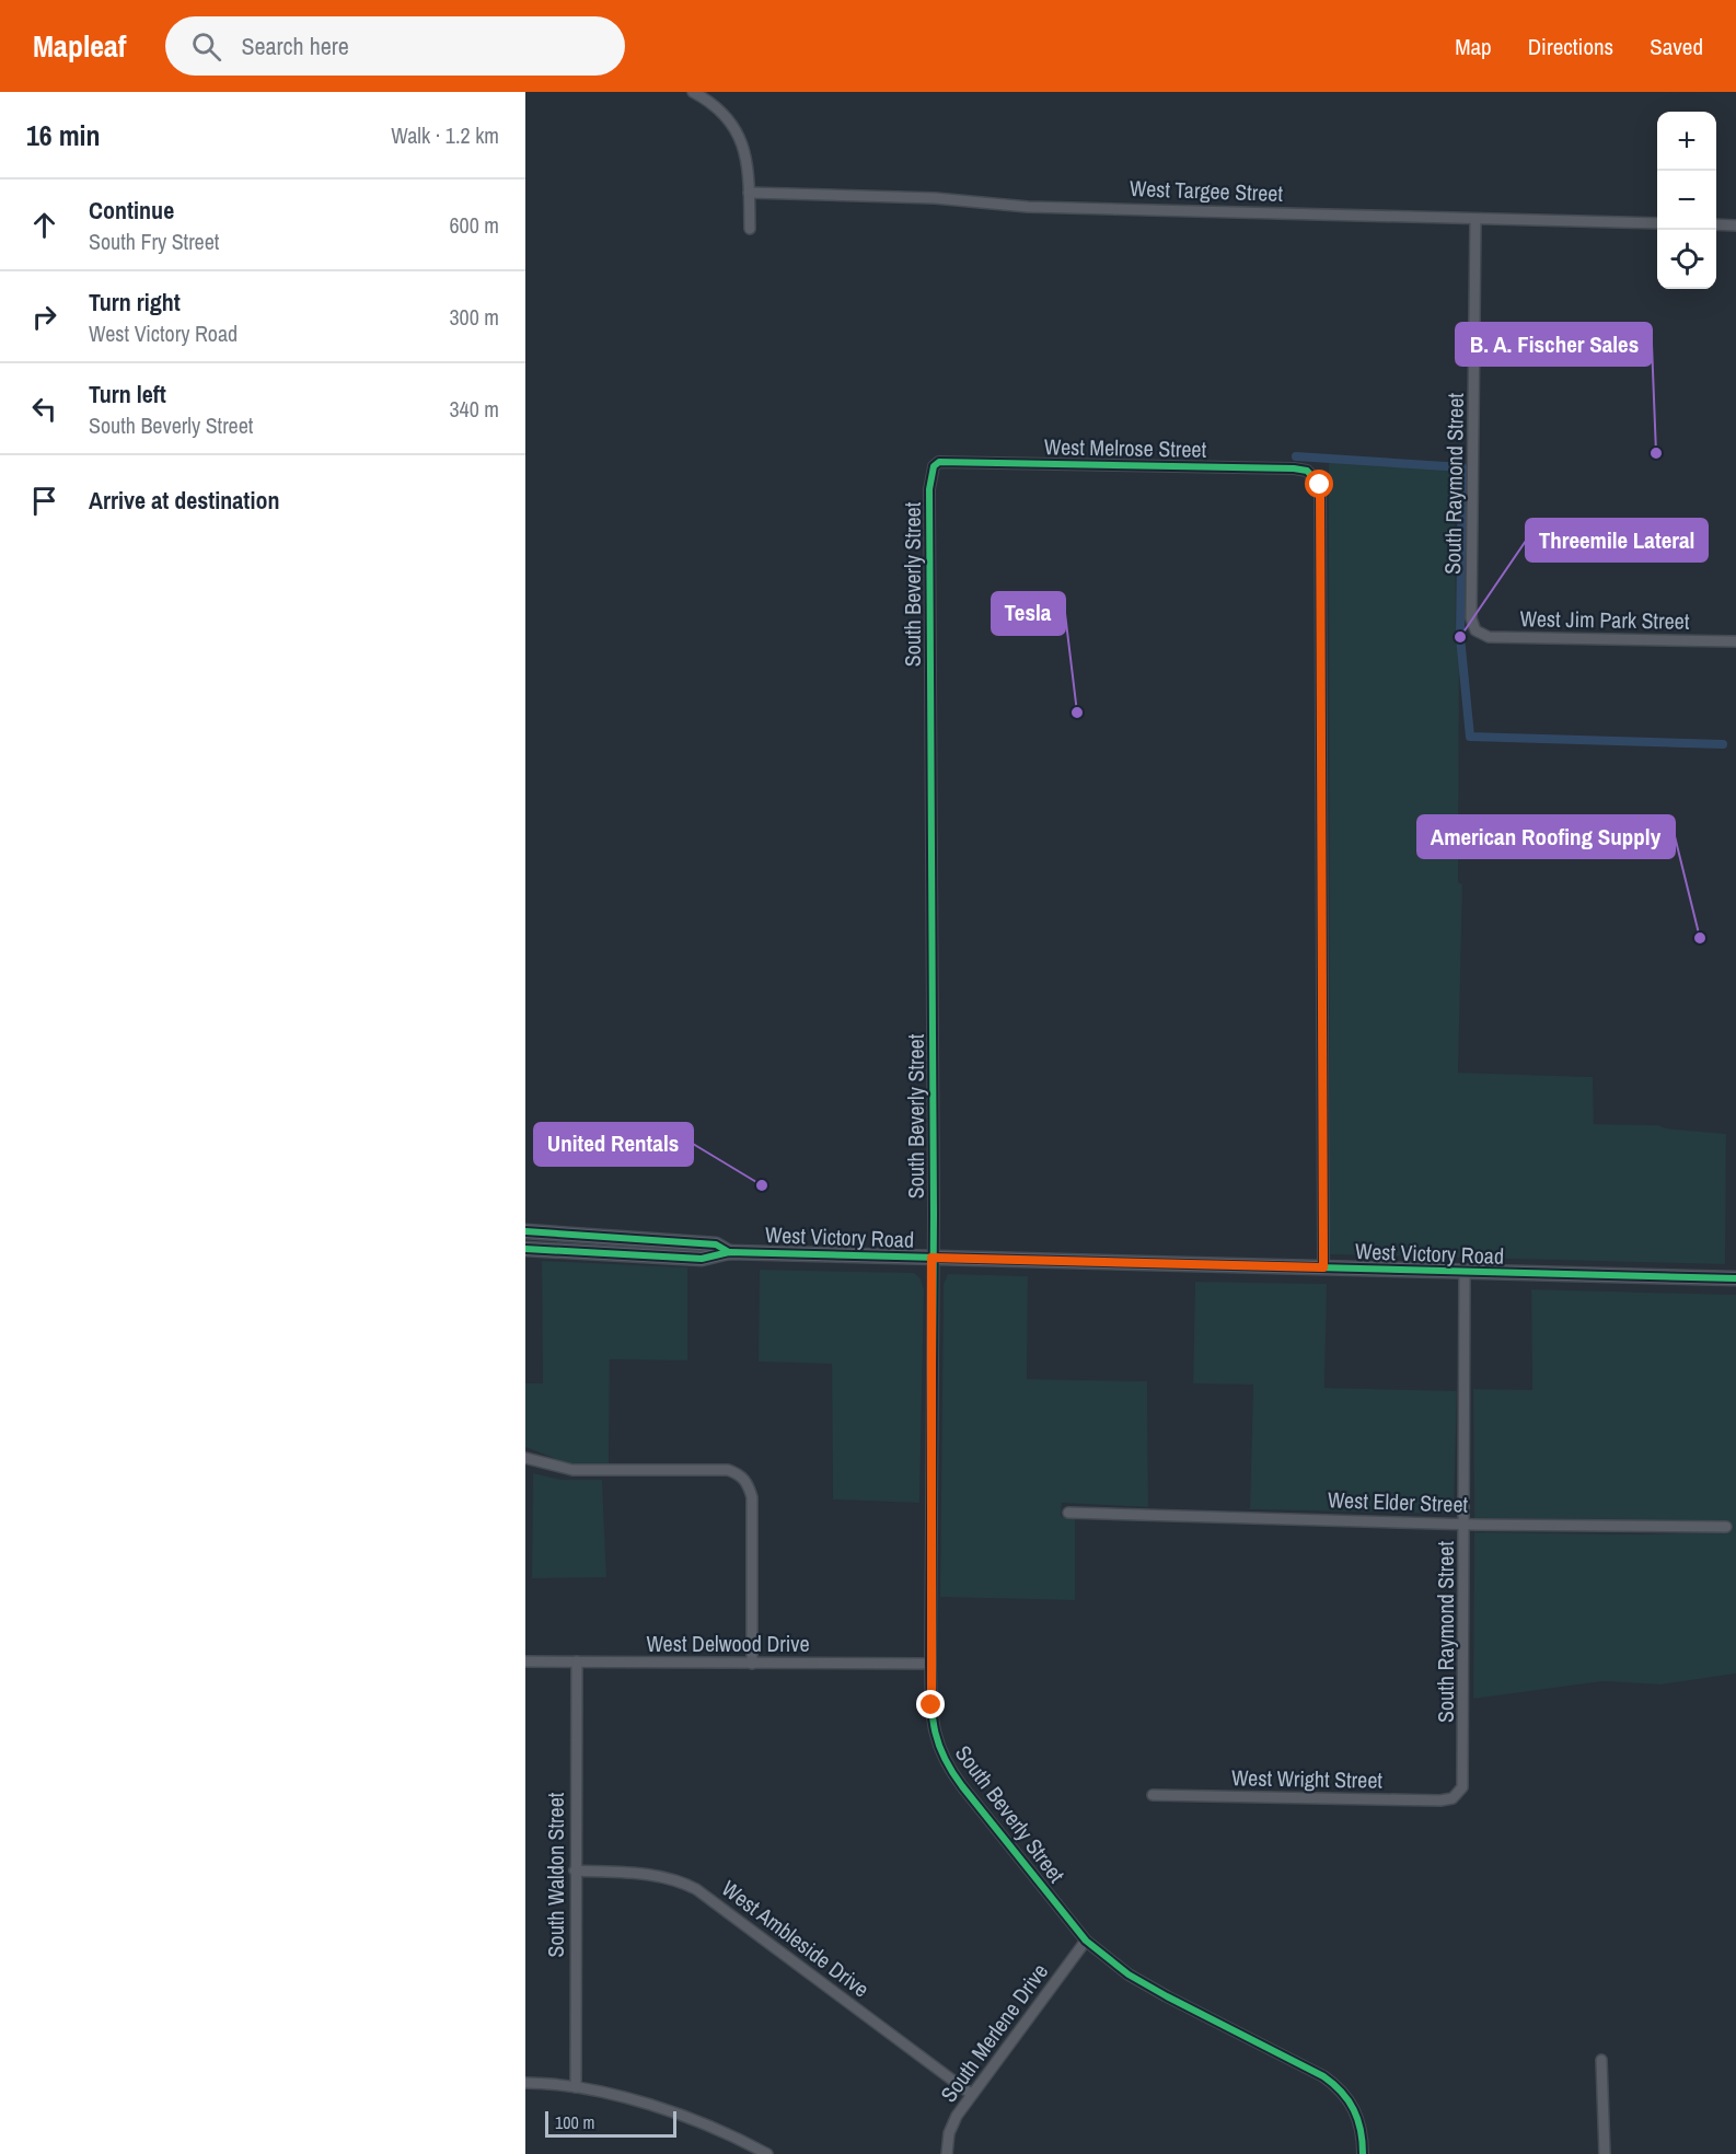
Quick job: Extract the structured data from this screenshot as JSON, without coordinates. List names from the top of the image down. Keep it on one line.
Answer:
{"streets":{"main road":["West Victory Road"],"street":["West Targee Street","West Melrose Street","South Raymond Street","South Beverly Street","West Jim Park Street","West Elder Street","West Delwood Drive","West Wright Street","South Waldon Street","West Ambleside Drive","South Merlene Drive"]},"crossings":[["West Targee Street","South Raymond Street"],["West Melrose Street","South Beverly Street"],["West Melrose Street","West Victory Road"],["South Raymond Street","West Jim Park Street"],["South Raymond Street","West Victory Road"],["South Raymond Street","West Elder Street"],["South Raymond Street","West Wright Street"],["South Beverly Street","West Victory Road"],["South Beverly Street","West Delwood Drive"],["South Beverly Street","South Merlene Drive"],["West Delwood Drive","South Waldon Street"],["South Waldon Street","West Ambleside Drive"],["West Ambleside Drive","South Merlene Drive"]],"places":["B. A. Fischer Sales","Threemile Lateral","Tesla","American Roofing Supply","United Rentals"],"scale_bar":"100 m","page":{"header":"Mapleaf","search":"Search here","nav":["Map","Directions","Saved"],"heading":["16 min","Walk · 1.2 km"],"map_buttons":["+","−"],"list":[["Continue","South Fry Street","600 m"],["Turn right","West Victory Road","300 m"],["Turn left","South Beverly Street","340 m"],"Arrive at destination"],"scale":"100 m"}}
